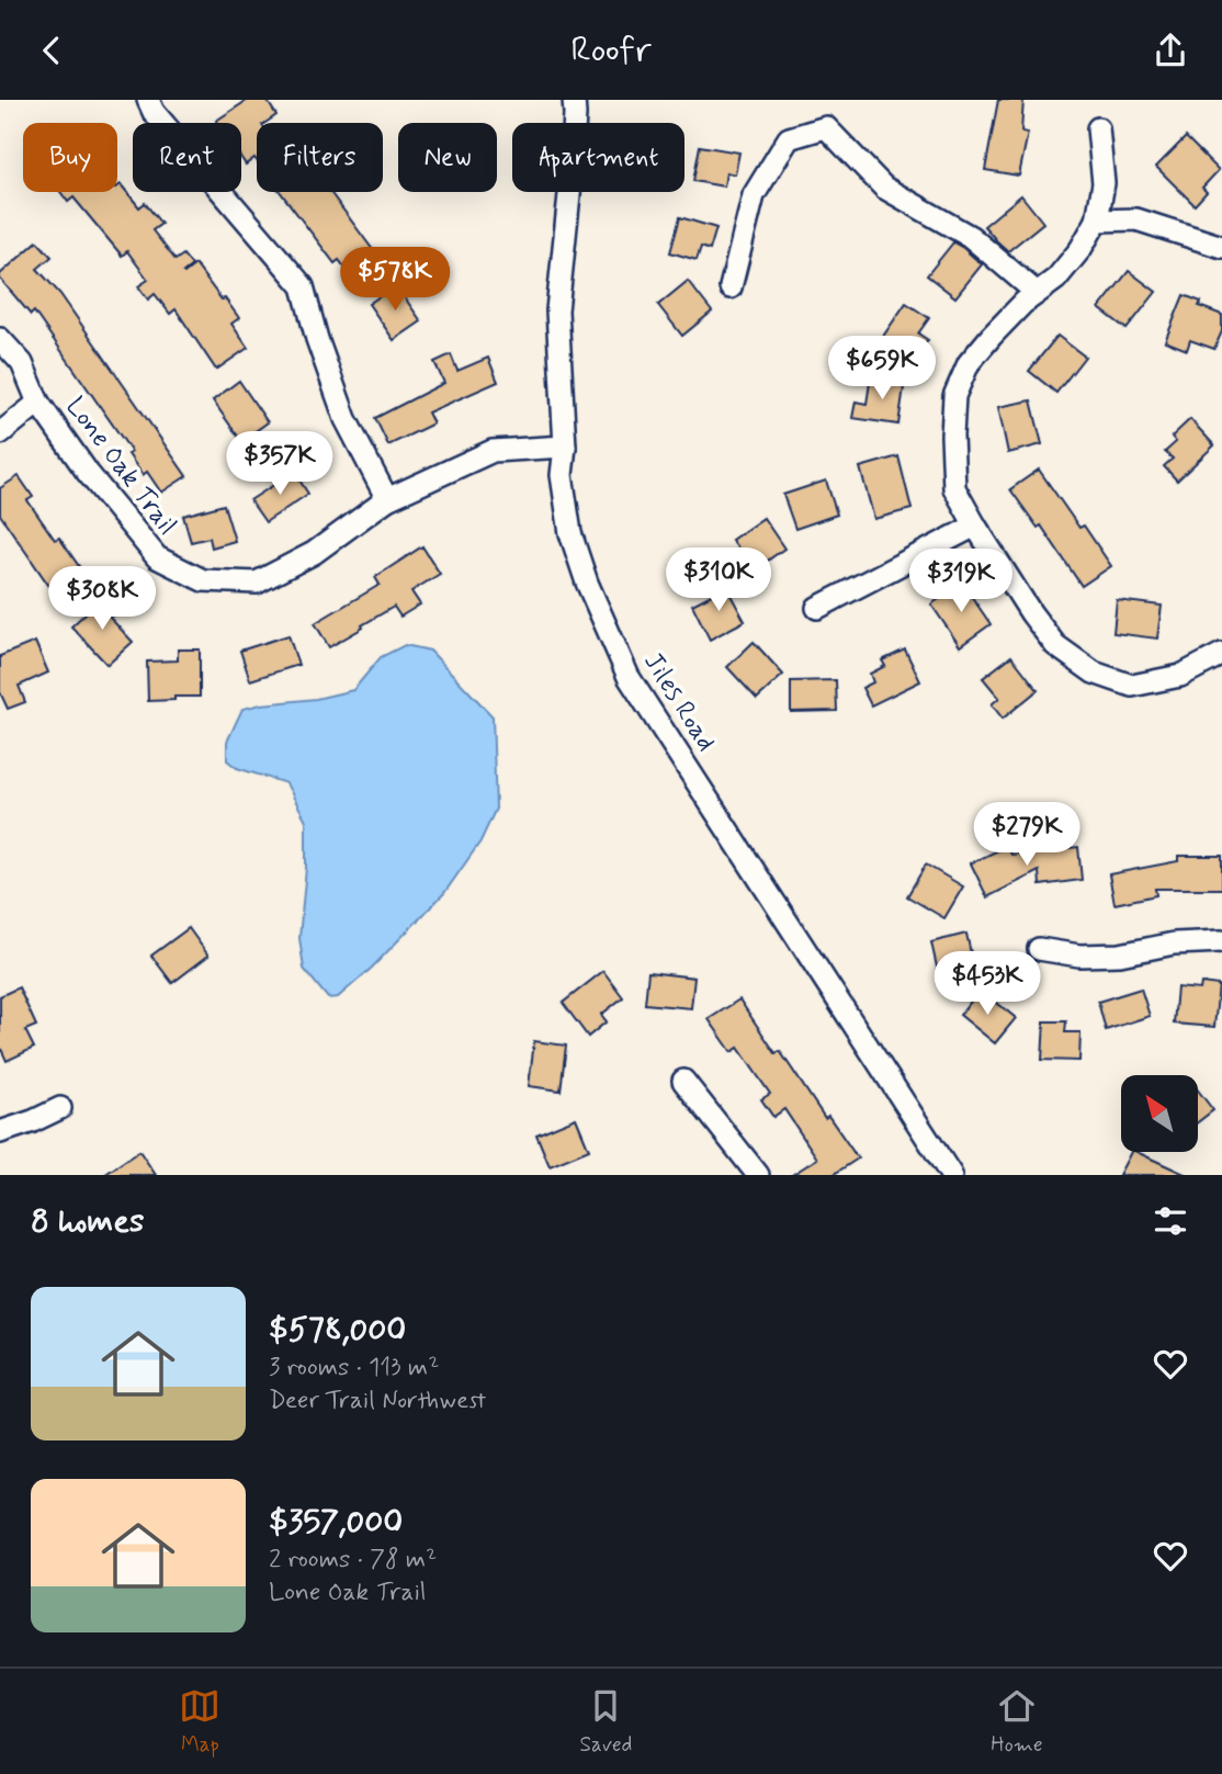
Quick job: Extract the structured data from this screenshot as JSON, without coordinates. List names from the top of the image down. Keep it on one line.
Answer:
{"streets":{"street":["Lone Oak Trail","Jiles Road"]},"crossings":[["Lone Oak Trail","Jiles Road"]],"north":"top left","page":{"header":"Roofr","chip":["Buy","Rent","Filters","New","Apartment"],"price":["$578K","$659K","$357K","$310K","$319K","$308K","$279K","$453K"],"heading":"8 homes","list":[{"name":"$578,000","note":"3 rooms · 113 m² · Deer Trail Northwest"},{"name":"$357,000","note":"2 rooms · 78 m² · Lone Oak Trail"}],"tabs":["Map","Saved","Home"]}}
